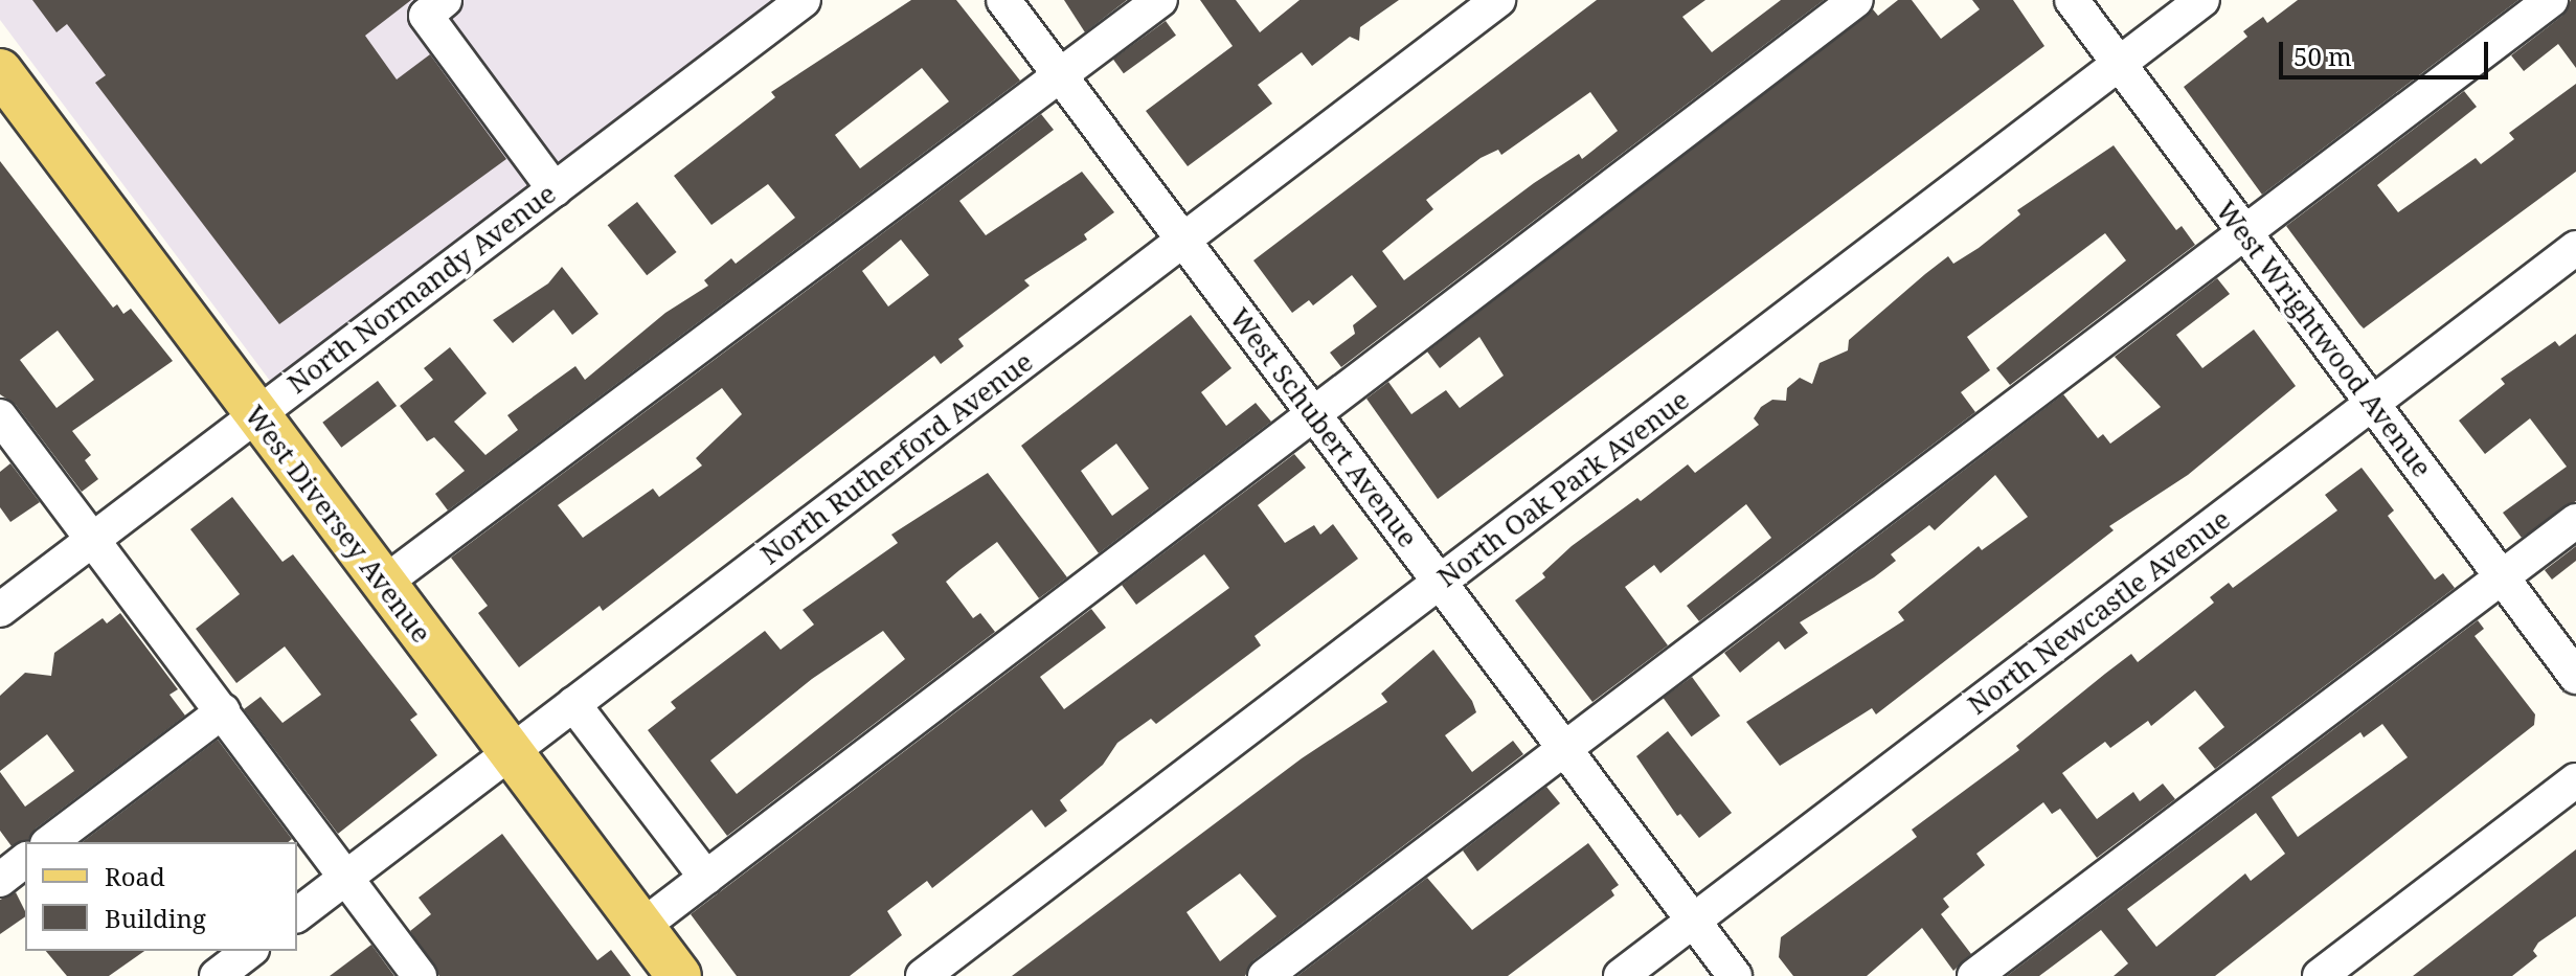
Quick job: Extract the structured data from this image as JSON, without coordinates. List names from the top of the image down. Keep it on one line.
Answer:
{"streets":{"main road":["West Diversey Avenue"],"street":["North Normandy Avenue","West Wrightwood Avenue","West Schubert Avenue","North Rutherford Avenue","North Oak Park Avenue","North Newcastle Avenue"]},"crossings":[["North Normandy Avenue","West Diversey Avenue"],["West Wrightwood Avenue","North Oak Park Avenue"],["West Wrightwood Avenue","North Newcastle Avenue"],["West Schubert Avenue","North Rutherford Avenue"],["West Schubert Avenue","North Oak Park Avenue"],["West Schubert Avenue","North Newcastle Avenue"],["North Rutherford Avenue","West Diversey Avenue"]],"legend":["Road","Building"],"scale_bar":"50 m"}
